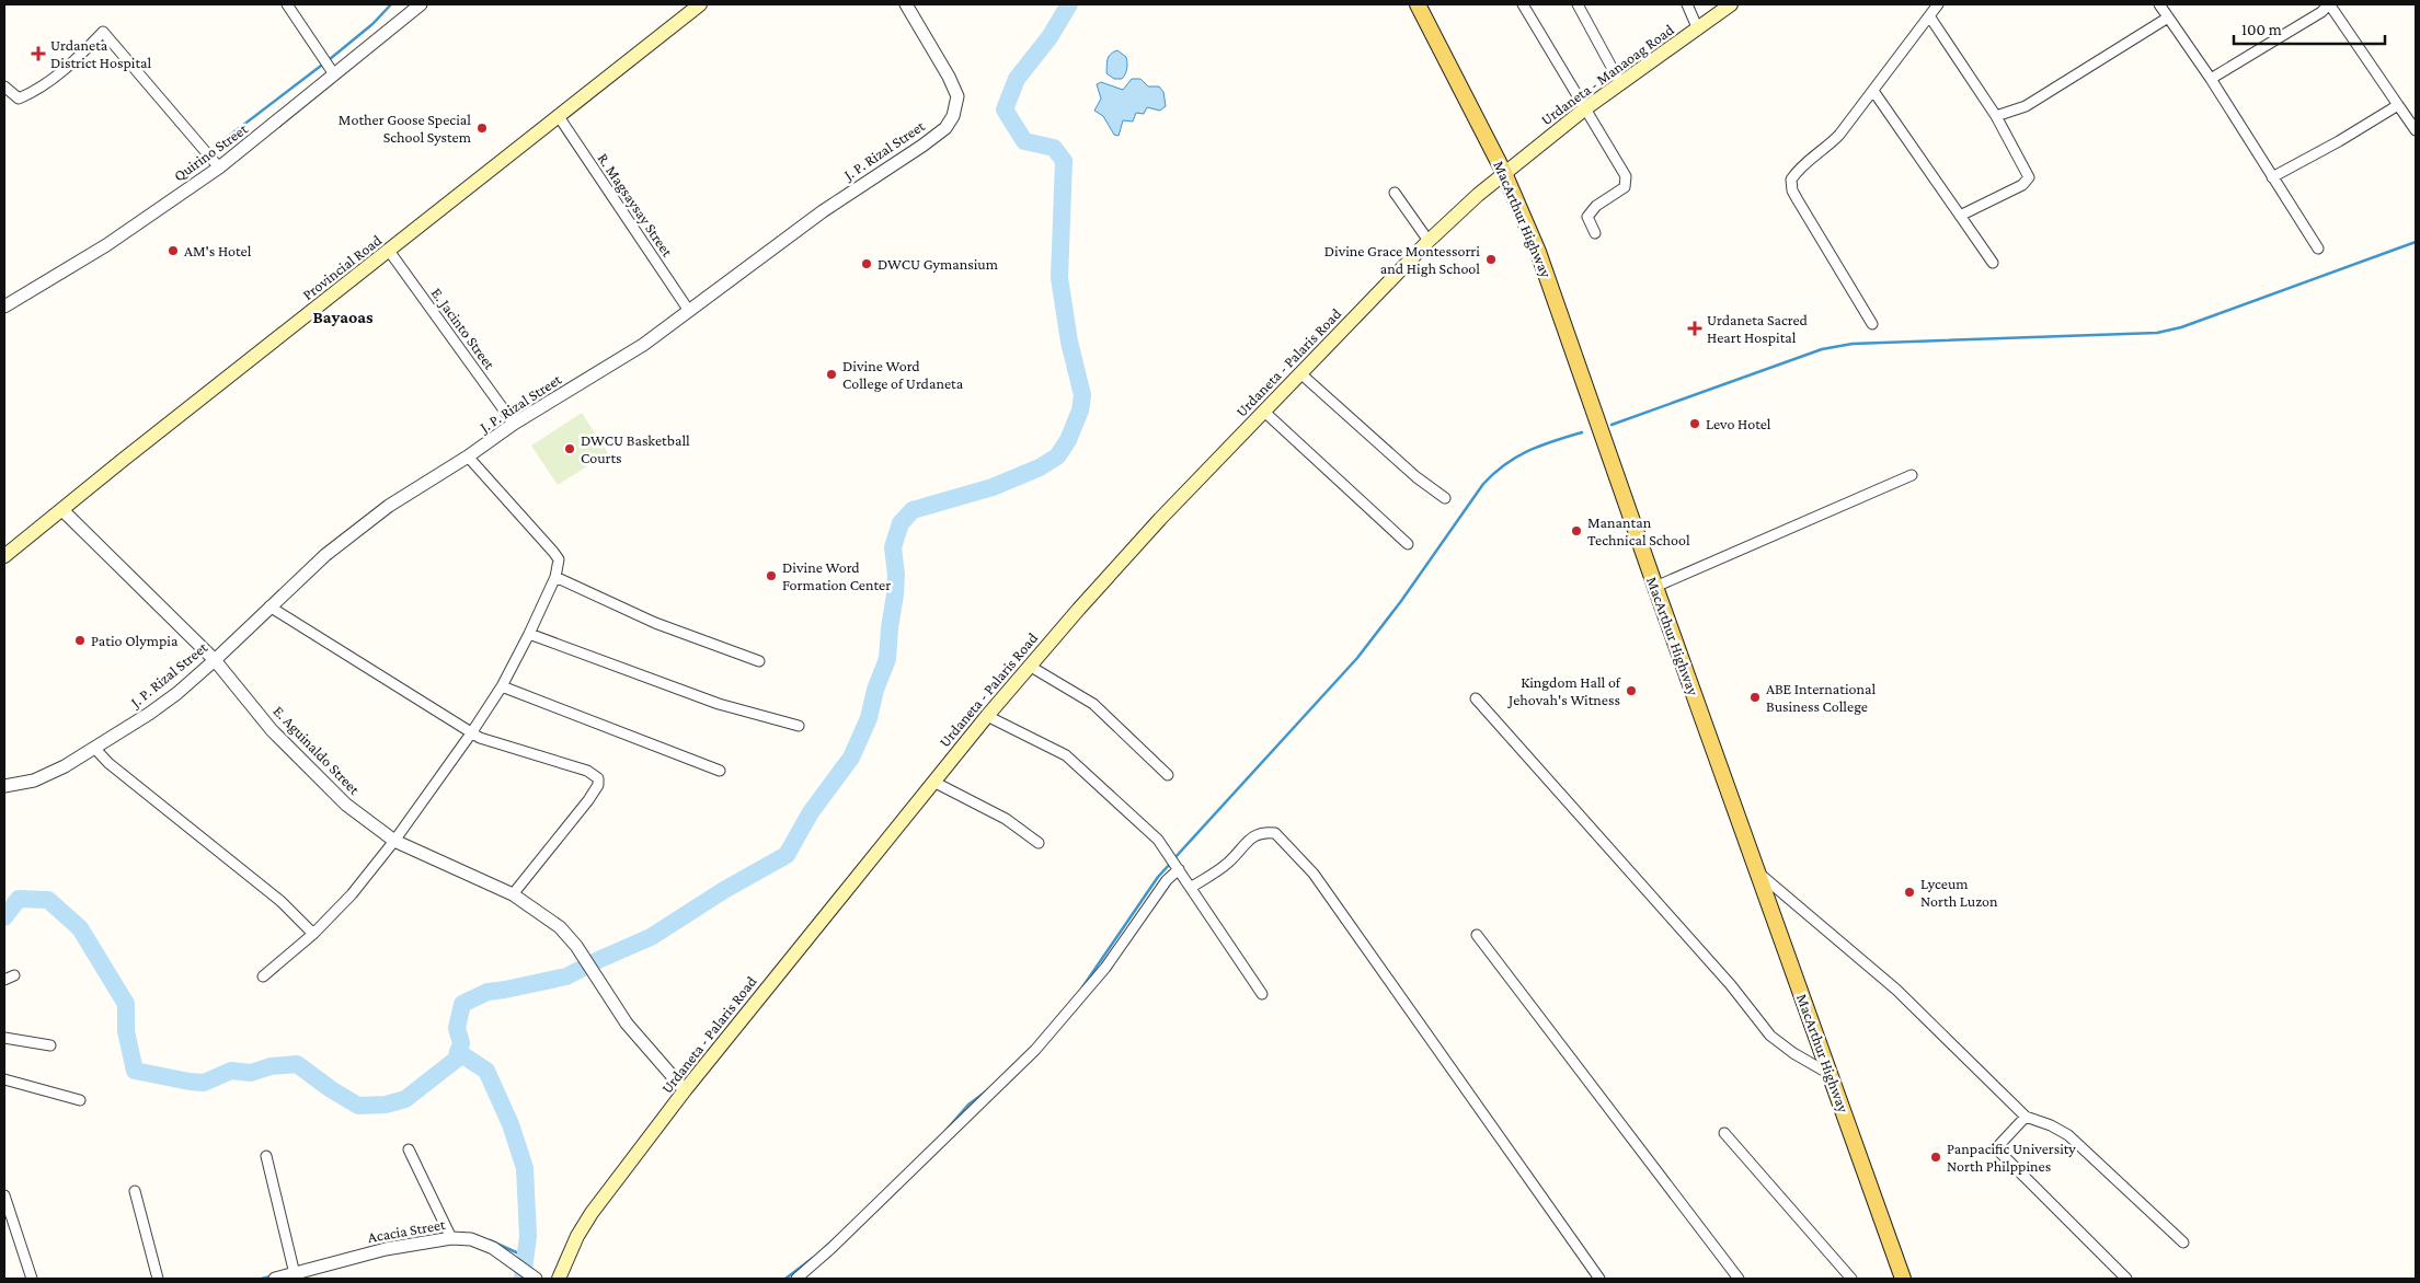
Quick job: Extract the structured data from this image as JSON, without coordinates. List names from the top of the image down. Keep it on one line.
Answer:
{"streets":{"main road":["Urdaneta - Manaoag Road","MacArthur Highway","Provincial Road","Urdaneta - Palaris Road"],"street":["J. P. Rizal Street","Quirino Street","R. Magsaysay Street","E. Jacinto Street","E. Aguinaldo Street","Acacia Street"]},"crossings":[["Urdaneta - Manaoag Road","MacArthur Highway"],["Urdaneta - Manaoag Road","Urdaneta - Palaris Road"],["J. P. Rizal Street","R. Magsaysay Street"],["J. P. Rizal Street","E. Jacinto Street"],["J. P. Rizal Street","E. Aguinaldo Street"],["R. Magsaysay Street","Provincial Road"],["MacArthur Highway","Urdaneta - Palaris Road"],["Provincial Road","E. Jacinto Street"],["Provincial Road","E. Aguinaldo Street"],["Urdaneta - Palaris Road","E. Aguinaldo Street"]],"districts":["Bayaoas"],"places":{"health":["Urdaneta District Hospital","Urdaneta Sacred Heart Hospital"],"other":["Mother Goose Special School System","AM's Hotel","Divine Grace Montessorri and High School","DWCU Gymansium","Divine Word College of Urdaneta","Levo Hotel","DWCU Basketball Courts","Manantan Technical School","Divine Word Formation Center","Patio Olympia","Kingdom Hall of Jehovah's Witness","ABE International Business College","Lyceum North Luzon","Panpacific University North Philppines"]},"scale_bar":"100 m"}
